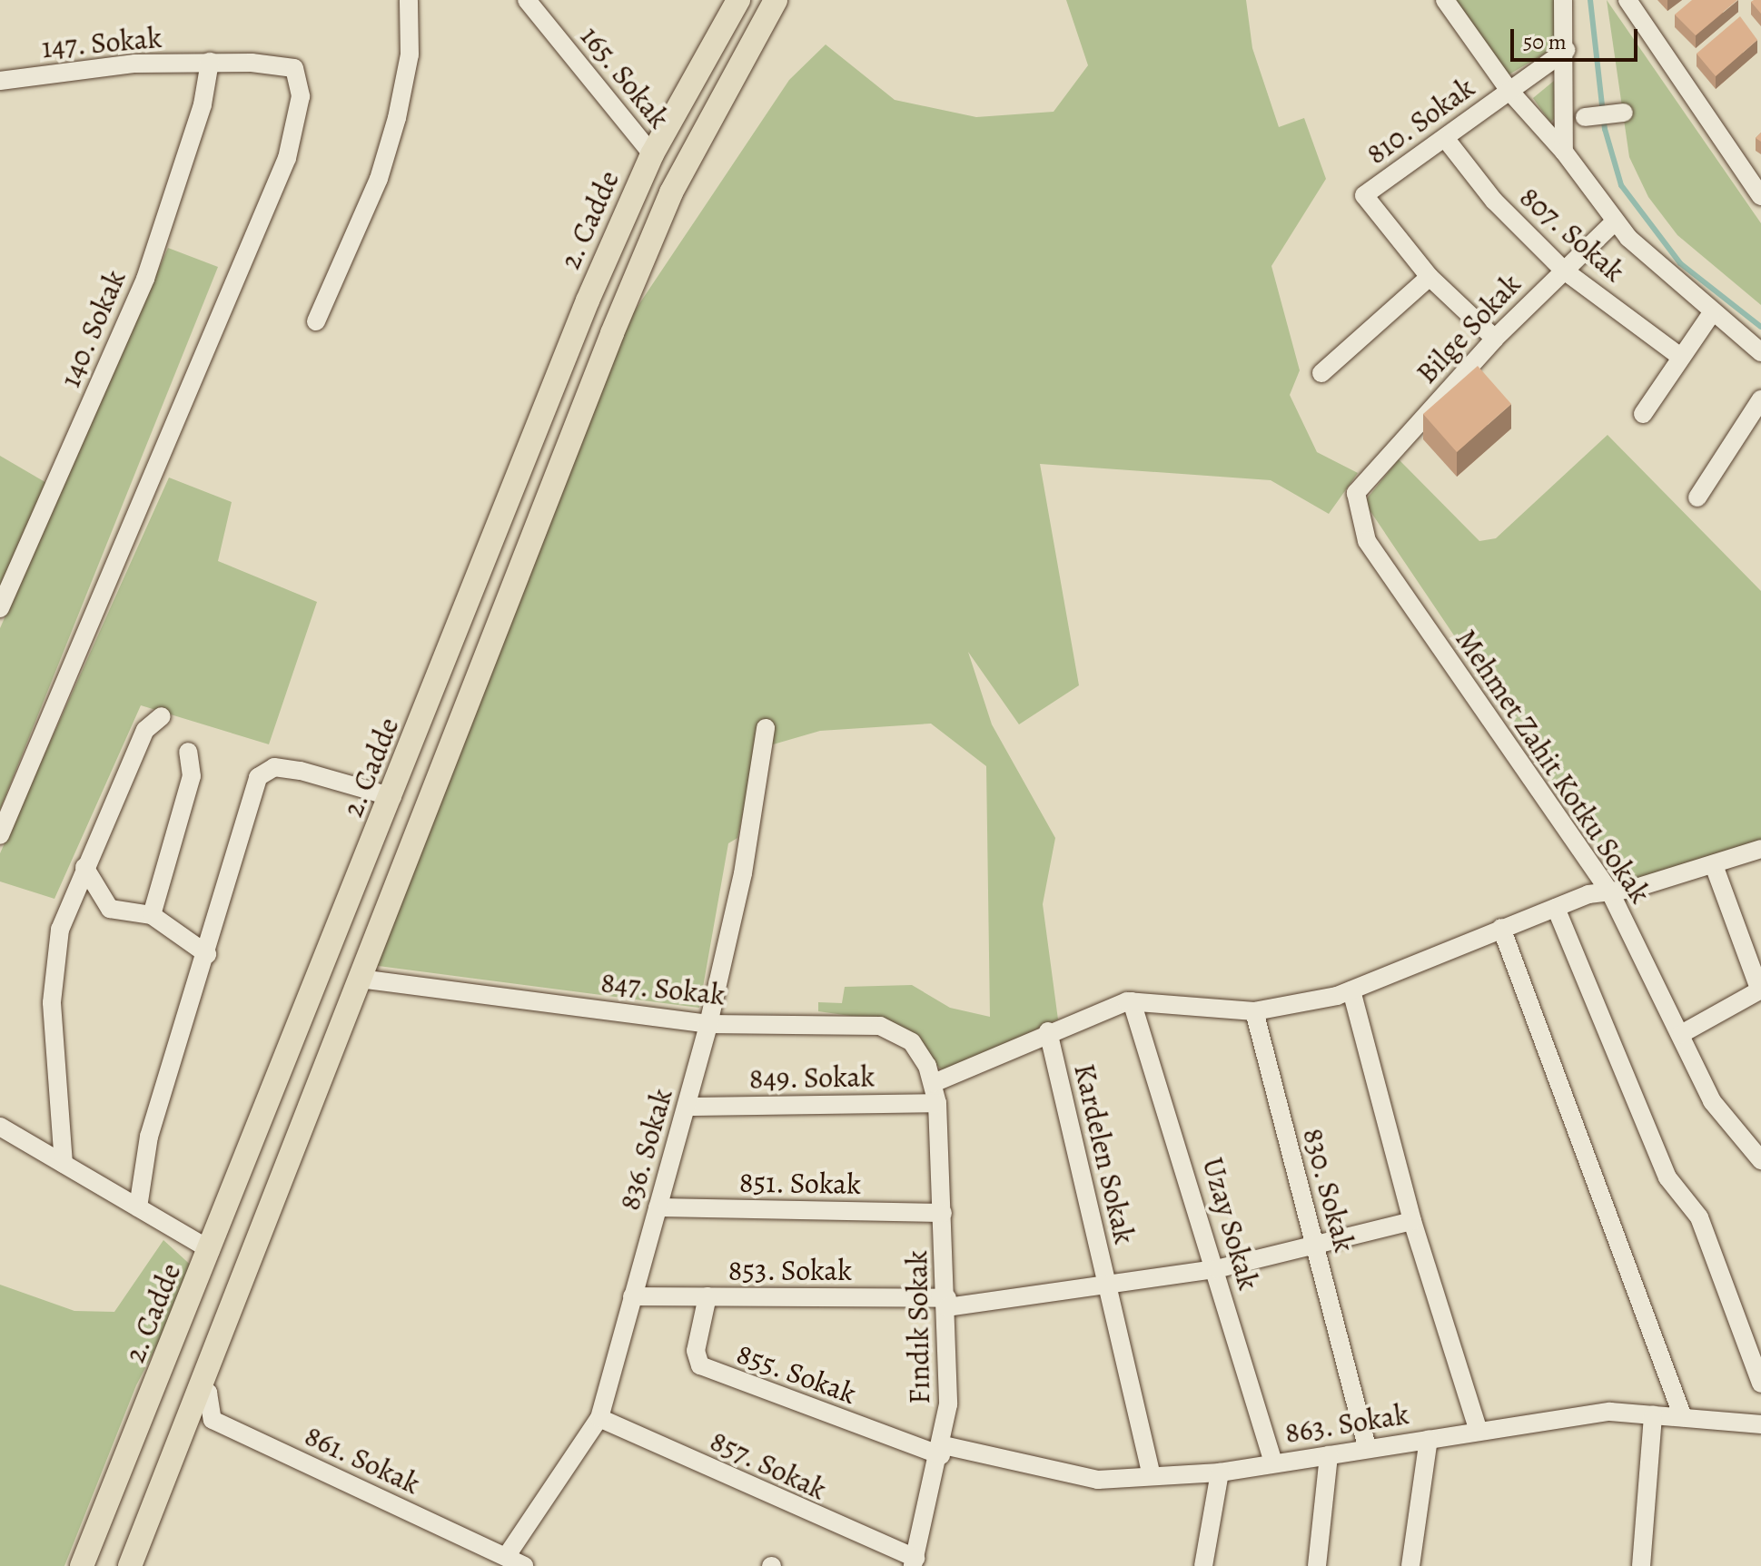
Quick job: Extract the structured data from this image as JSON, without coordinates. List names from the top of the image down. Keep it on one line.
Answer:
{"streets":{"main road":["2. Cadde"],"street":["147. Sokak","165. Sokak","810. Sokak","807. Sokak","140. Sokak","Bilge Sokak","Mehmet Zahit Kotku Sokak","847. Sokak","849. Sokak","836. Sokak","Kardelen Sokak","851. Sokak","830. Sokak","Uzay Sokak","853. Sokak","Fındık Sokak","855. Sokak","863. Sokak","861. Sokak","857. Sokak"]},"crossings":[["147. Sokak","140. Sokak"],["165. Sokak","2. Cadde"],["810. Sokak","807. Sokak"],["807. Sokak","Bilge Sokak"],["Bilge Sokak","Mehmet Zahit Kotku Sokak"],["847. Sokak","836. Sokak"],["847. Sokak","Fındık Sokak"],["849. Sokak","836. Sokak"],["849. Sokak","Fındık Sokak"],["836. Sokak","851. Sokak"],["836. Sokak","853. Sokak"],["836. Sokak","861. Sokak"],["836. Sokak","857. Sokak"],["Kardelen Sokak","830. Sokak"],["Kardelen Sokak","Uzay Sokak"],["Kardelen Sokak","853. Sokak"],["Kardelen Sokak","Fındık Sokak"],["Kardelen Sokak","863. Sokak"],["851. Sokak","Fındık Sokak"],["830. Sokak","863. Sokak"],["Uzay Sokak","863. Sokak"],["853. Sokak","Fındık Sokak"],["853. Sokak","855. Sokak"],["Fındık Sokak","855. Sokak"],["Fındık Sokak","863. Sokak"],["Fındık Sokak","857. Sokak"],["855. Sokak","863. Sokak"]],"scale_bar":"50 m"}
